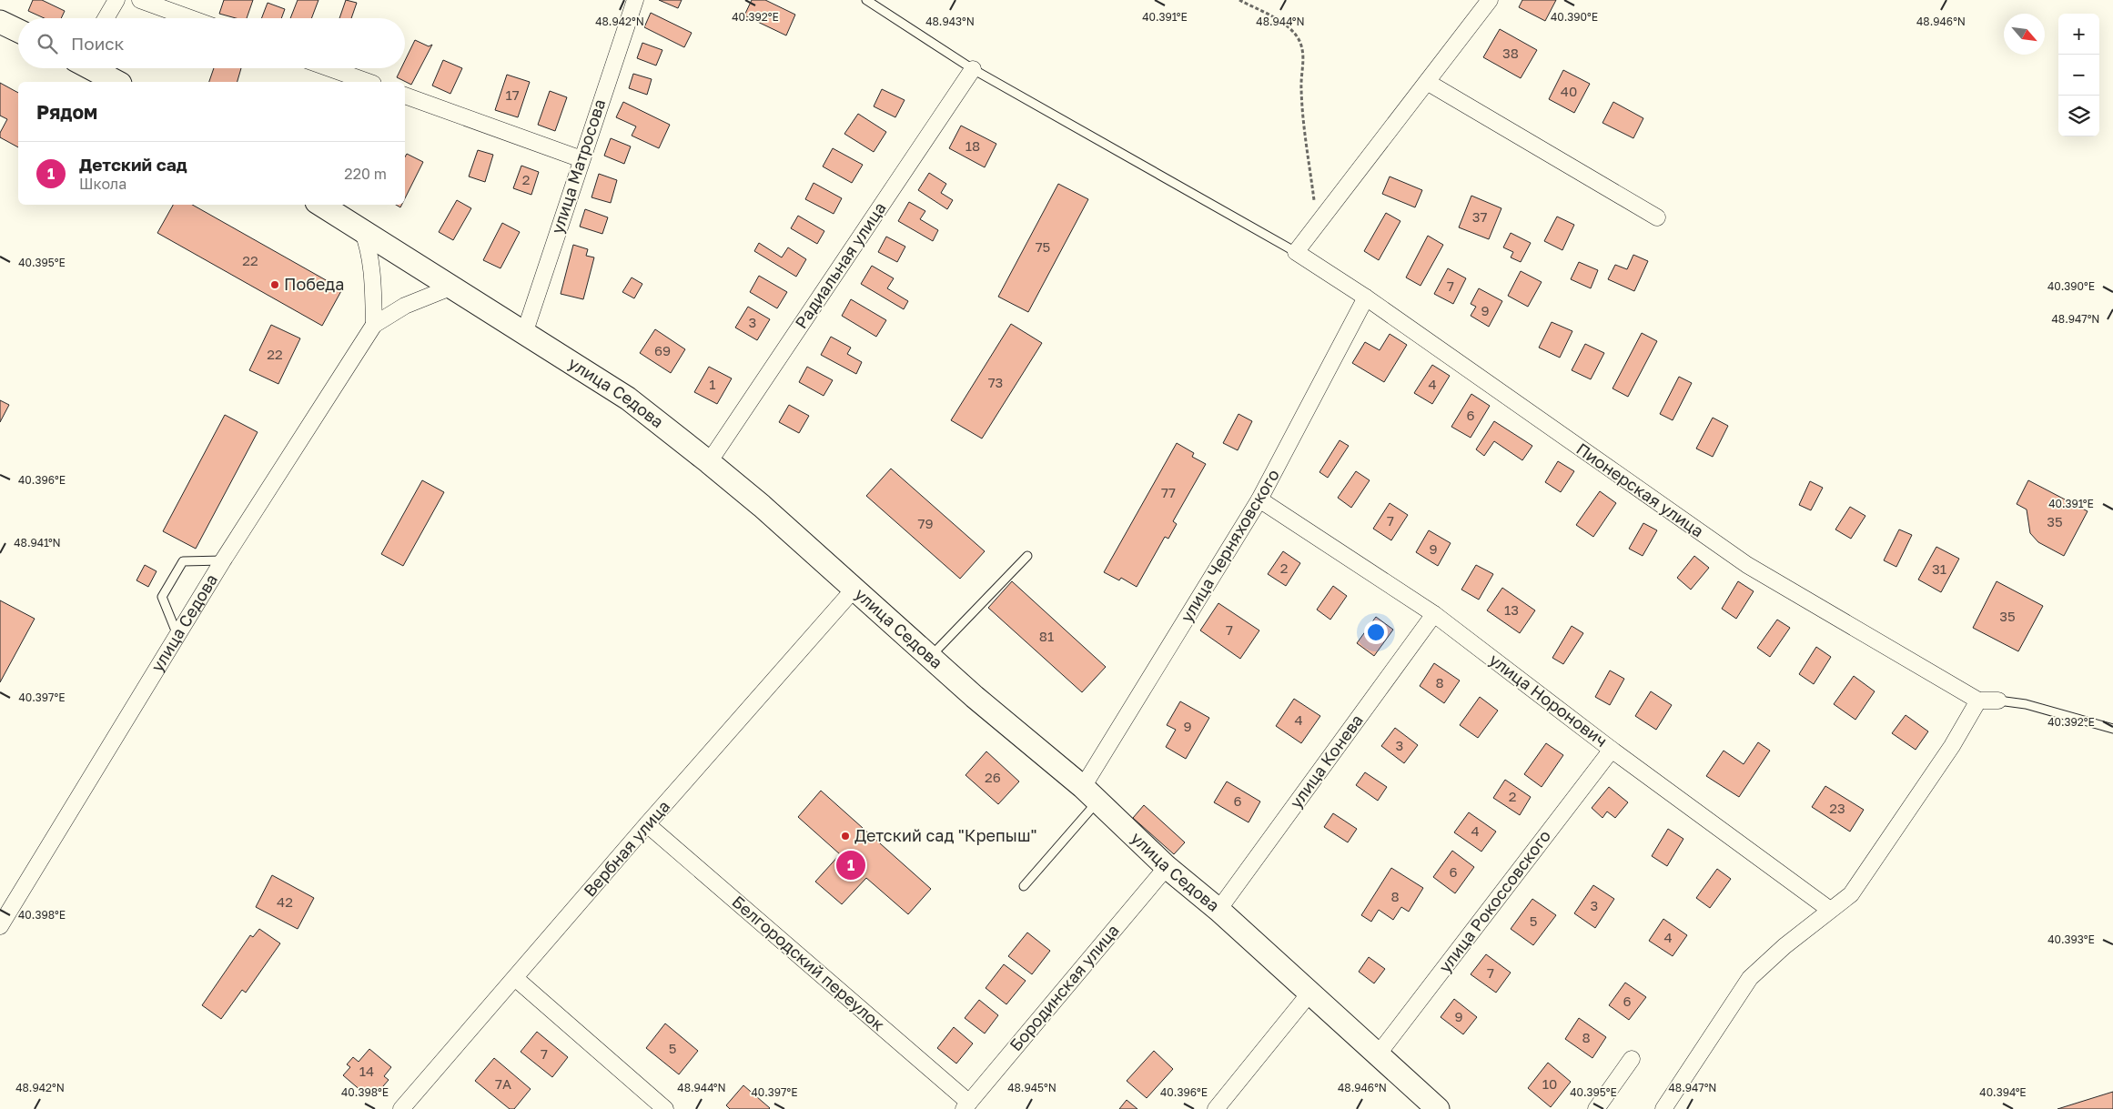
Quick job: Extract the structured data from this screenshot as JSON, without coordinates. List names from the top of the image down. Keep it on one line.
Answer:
{"streets":{"street":["улица Матросова","Радиальная улица","улица Седова","Пионерская улица","улица Черняховского","улица Норонович","улица Конева","Вербная улица","улица Рокоссовского","Белгородский переулок","Бородинская улица"]},"crossings":[["улица Матросова","улица Седова"],["Радиальная улица","улица Седова"],["улица Седова","улица Черняховского"],["улица Седова","улица Конева"],["улица Седова","Вербная улица"],["улица Седова","улица Рокоссовского"],["улица Седова","Бородинская улица"],["Пионерская улица","улица Черняховского"],["улица Черняховского","улица Норонович"],["улица Норонович","улица Конева"],["улица Норонович","улица Рокоссовского"],["Вербная улица","Белгородский переулок"],["Белгородский переулок","Бородинская улица"]],"places":["Победа","Детский сад \"Крепыш\""],"house_numbers":["38","40","17","18","2","37","75","22","7","9","3","69","22","73","1","4","6","77","7","35","79","9","2","31","13","35","7","81","8","4","9","3","26","2","6","23","4","6","8","42","3","5","4","7","6","9","8","5","7","14","7А","10"],"north":"bottom right","page":{"map_buttons":["+","−"],"search":"Поиск","heading":"Рядом","list":[{"mark":"1","name":"Детский сад","note":"Школа","value":"220 m"}],"pins":"1"},"coordinates":["40.392°E","40.391°E","40.390°E","48.942°N","48.943°N","48.944°N","48.946°N","40.395°E","48.947°N","40.396°E","48.941°N","40.397°E","40.398°E","40.393°E","48.945°N","40.394°E"]}
